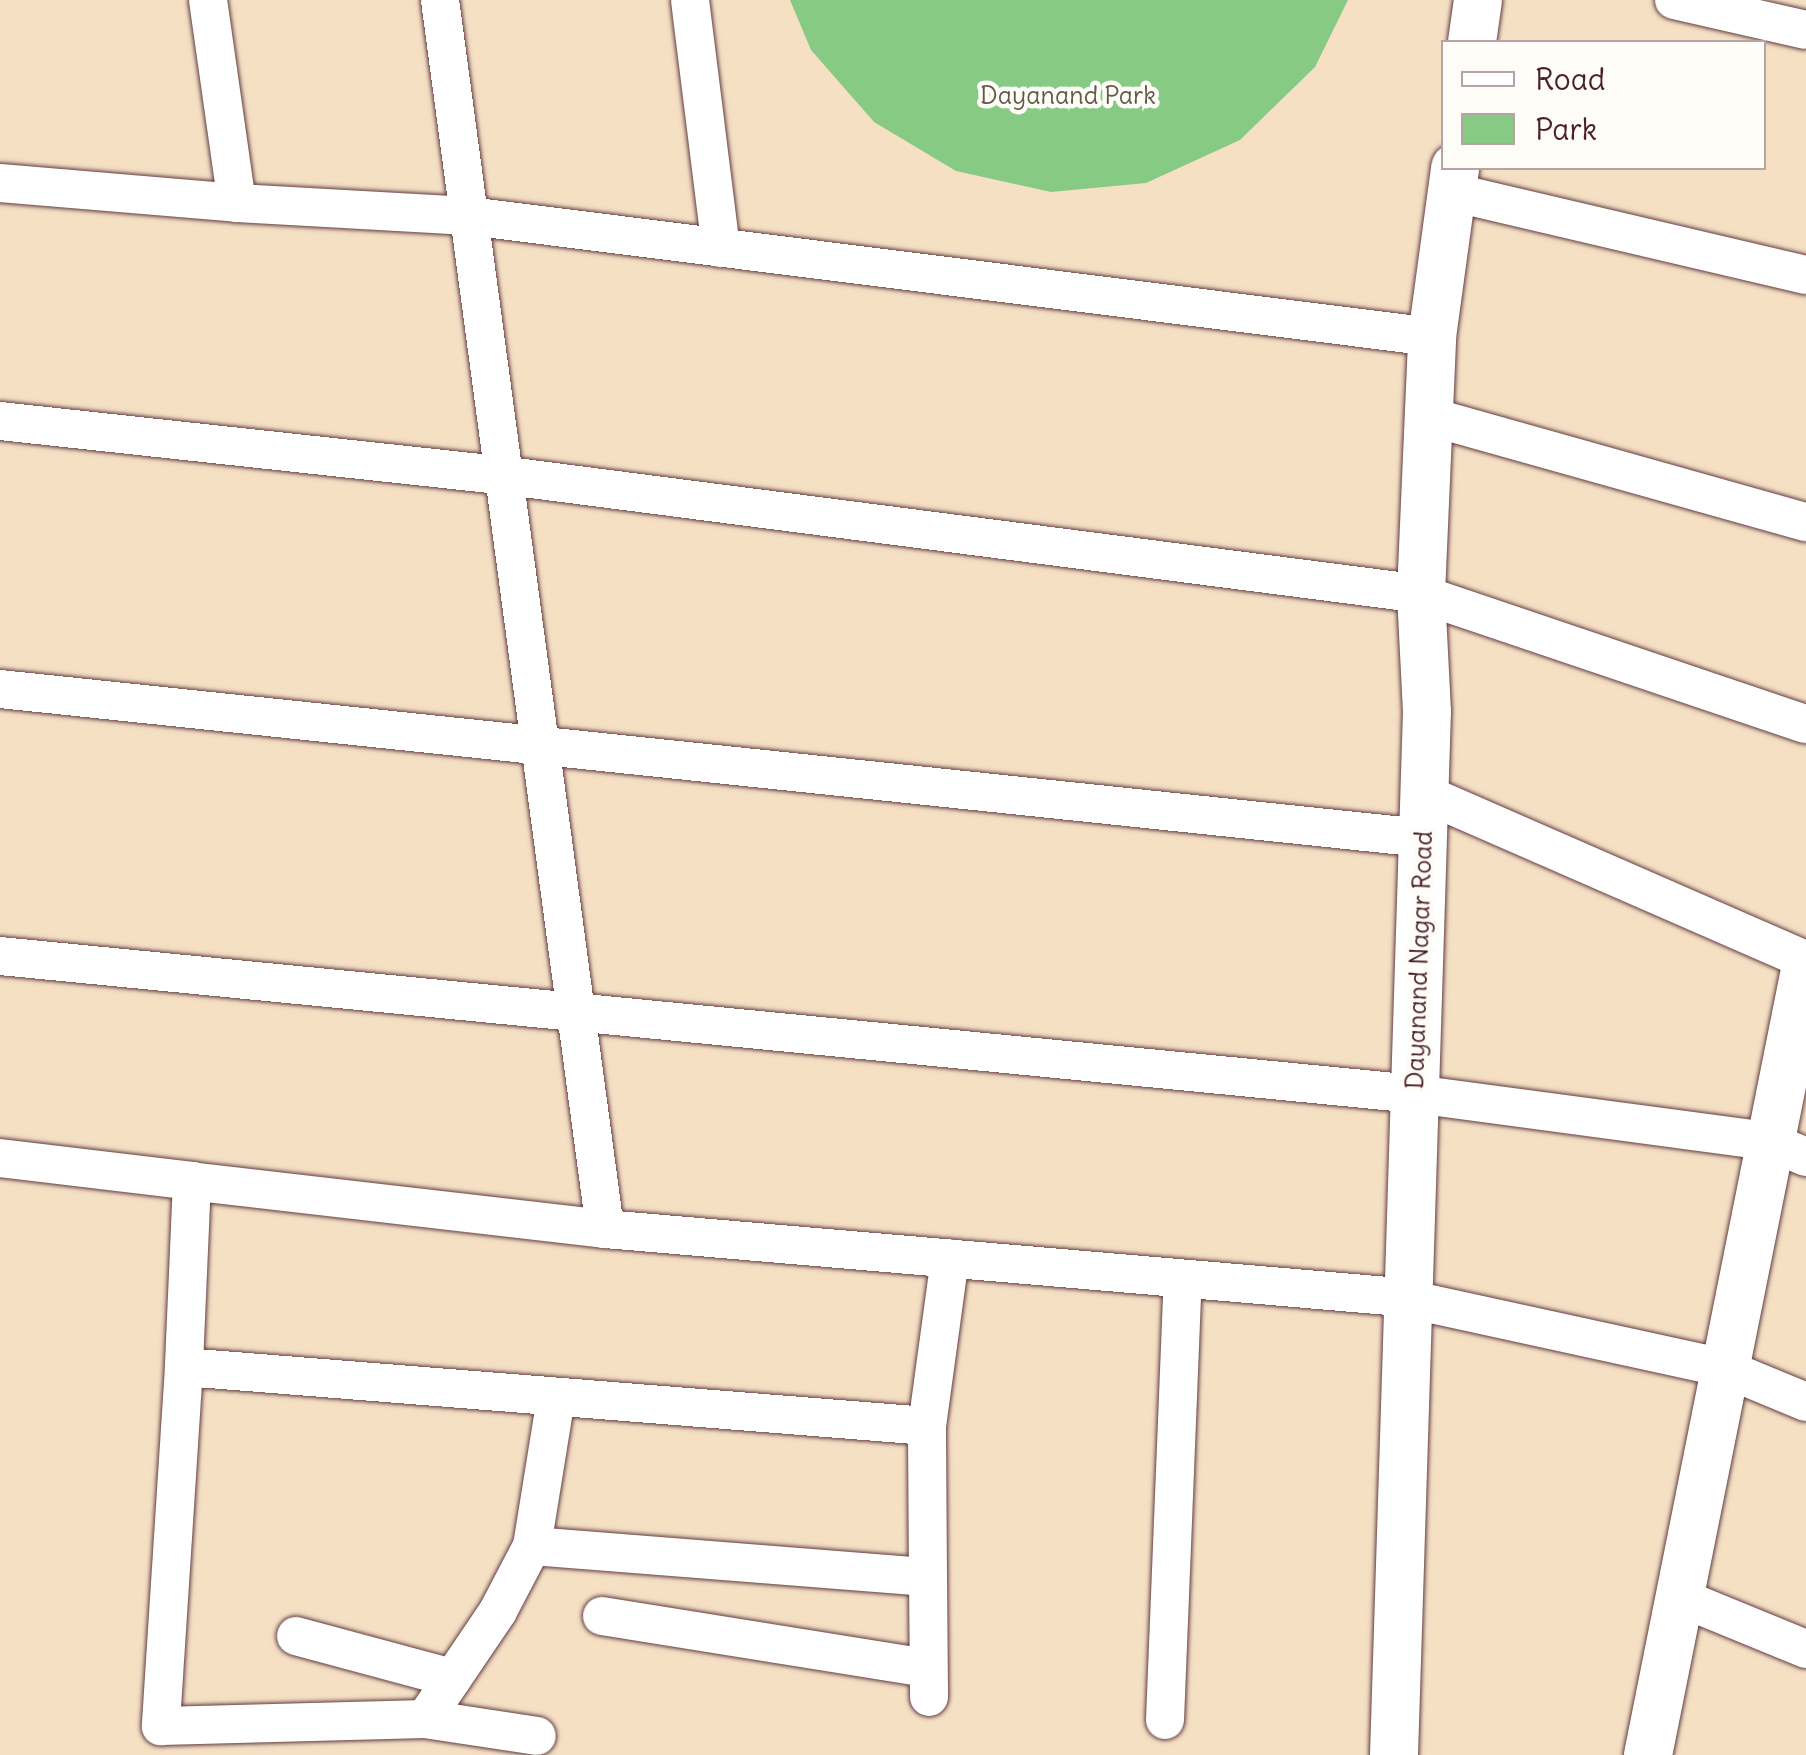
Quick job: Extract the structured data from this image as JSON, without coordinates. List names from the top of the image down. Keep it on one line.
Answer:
{"streets":{"street":["Dayanand Nagar Road"]},"parks":["Dayanand Park"],"legend":["Road","Park"]}
